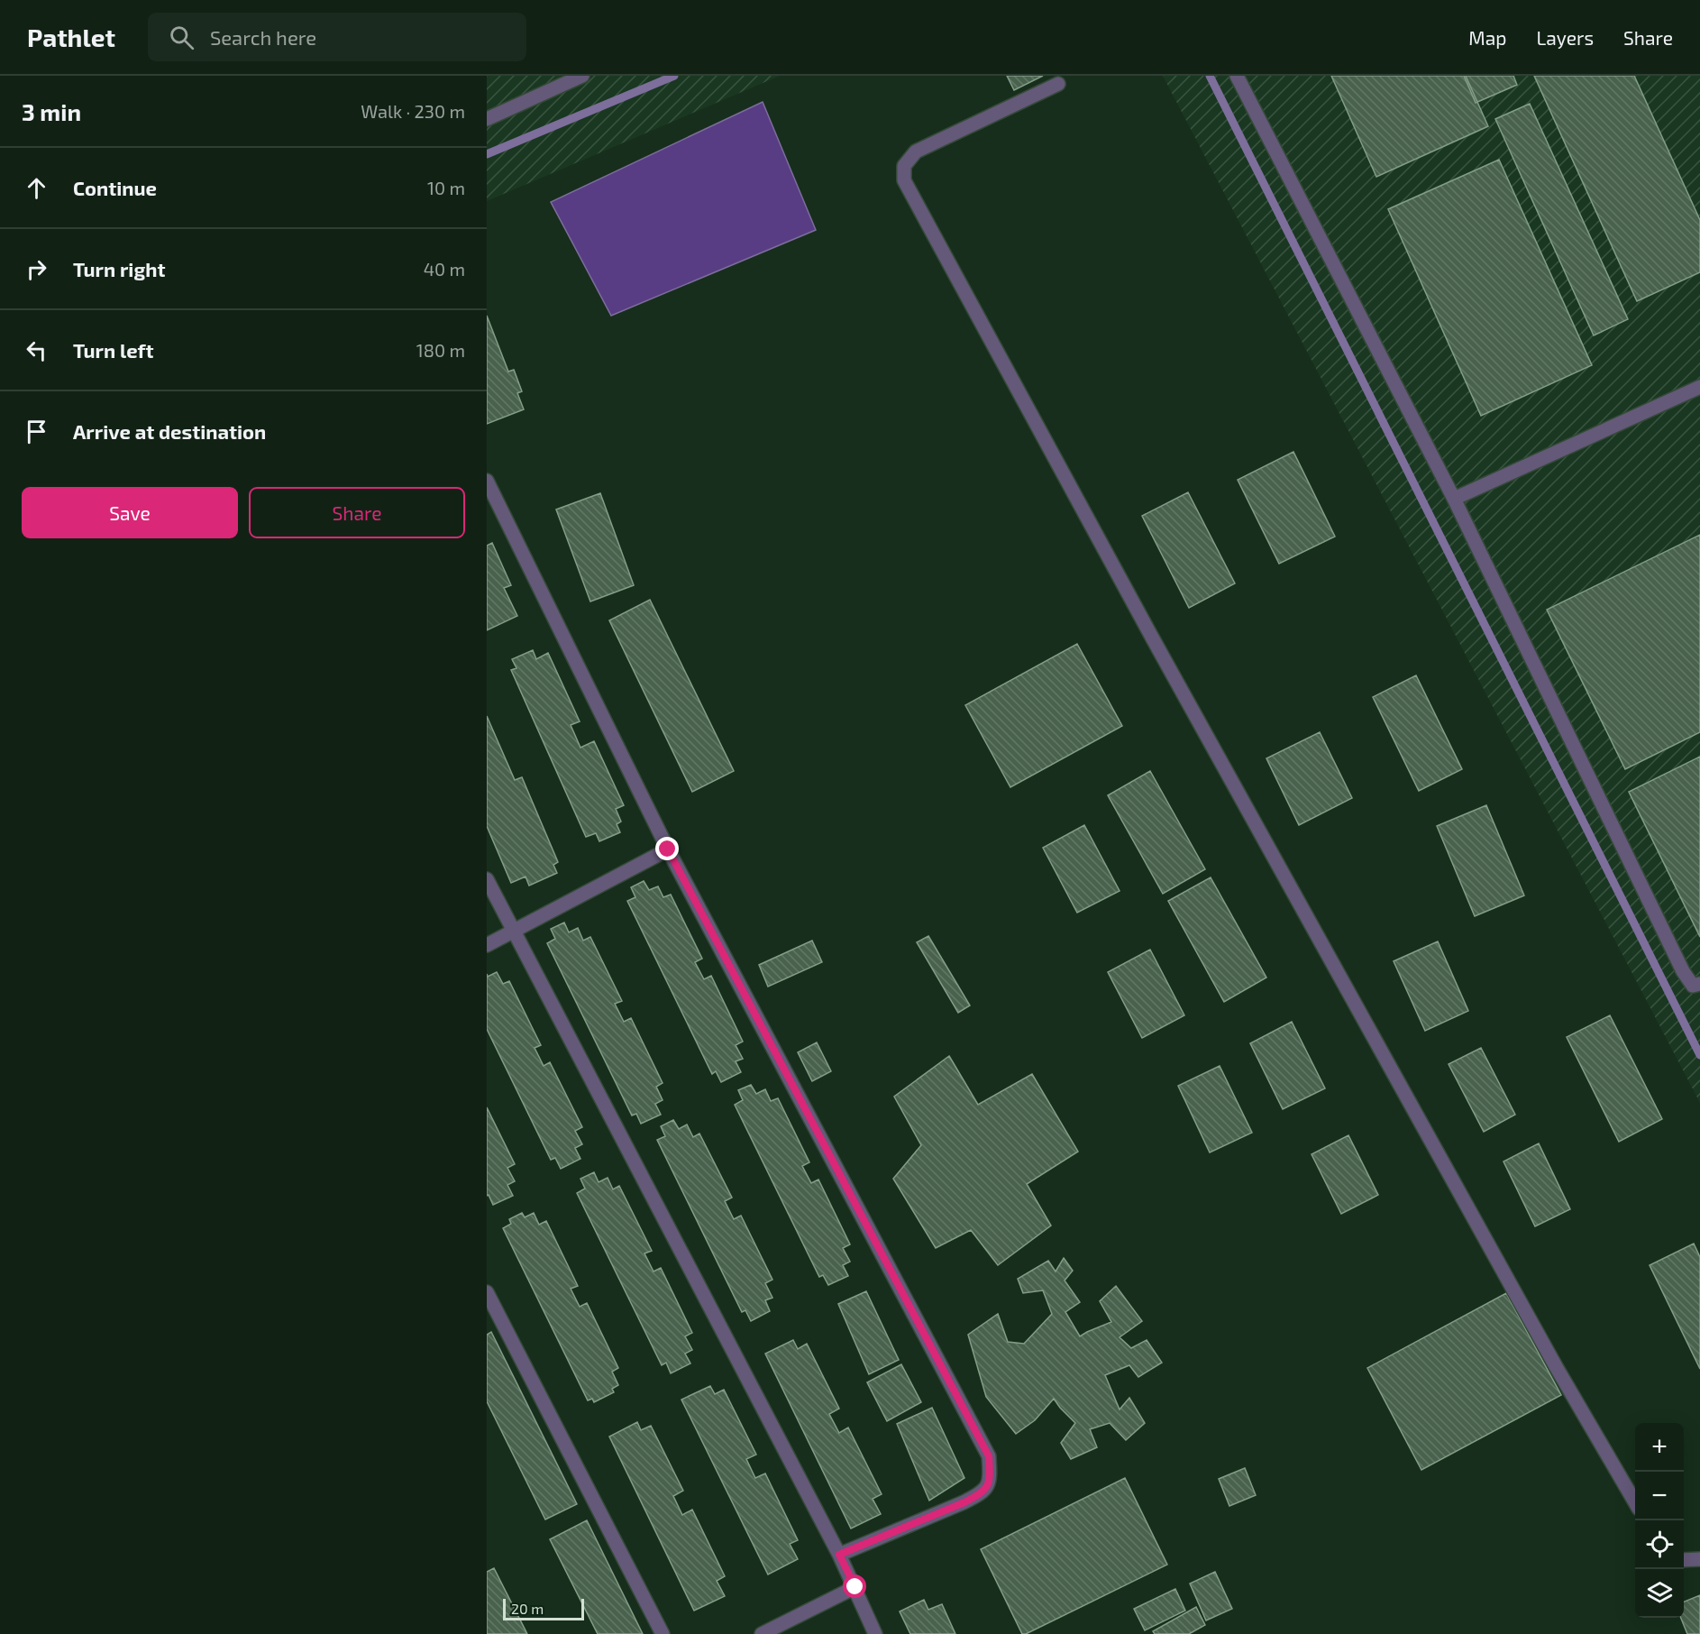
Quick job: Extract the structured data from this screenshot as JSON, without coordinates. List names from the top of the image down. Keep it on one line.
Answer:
{"scale_bar":"20 m","page":{"header":"Pathlet","search":"Search here","nav":["Map","Layers","Share"],"heading":["3 min","Walk · 230 m"],"list":[["Continue","10 m"],["Turn right","40 m"],["Turn left","180 m"],"Arrive at destination"],"buttons":["Save","Share"],"map_buttons":["+","−"],"scale":"20 m"}}
